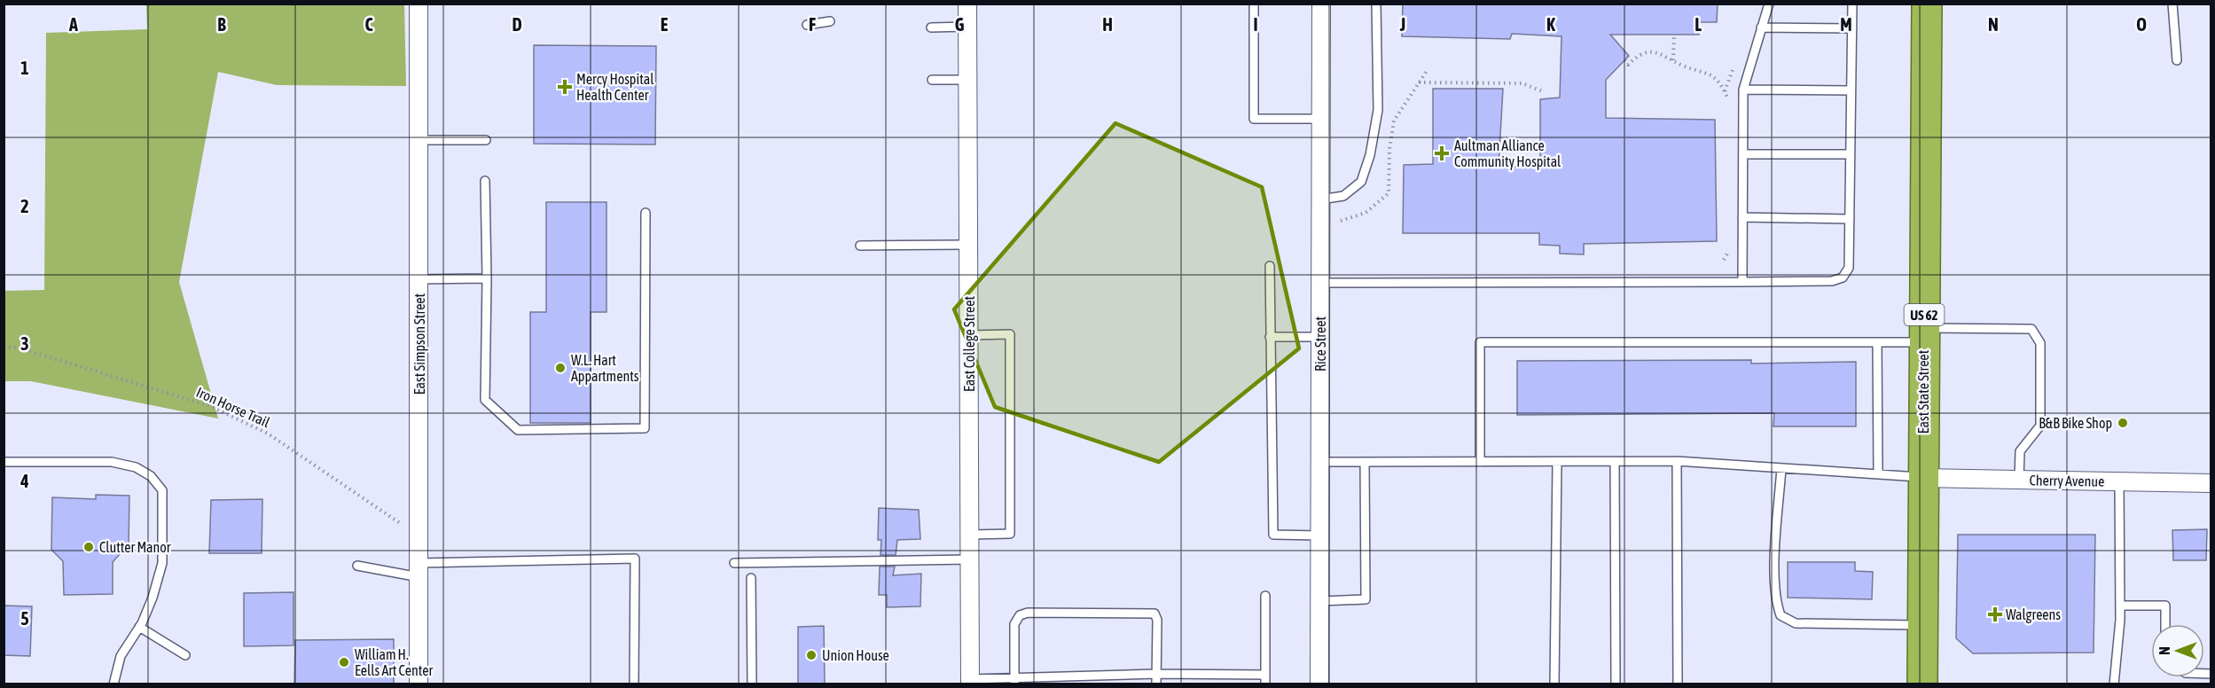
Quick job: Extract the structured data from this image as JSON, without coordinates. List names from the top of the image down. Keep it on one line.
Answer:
{"streets":{"highway":["US 62","East State Street"],"street":["East Simpson Street","East College Street","Rice Street","Cherry Avenue"],"path":["Iron Horse Trail"]},"crossings":[["East State Street","Cherry Avenue"]],"places":{"health":["Mercy Hospital Health Center","Aultman Alliance Community Hospital","Walgreens"],"other":["W.L. Hart Appartments","B&B Bike Shop","Clutter Manor","Union House","William H. Eells Art Center"]},"north":"left","grid":{"columns":["A","B","C","D","E","F","G","H","I","J","K","L","M","N","O"],"rows":["1","2","3","4","5"]}}
